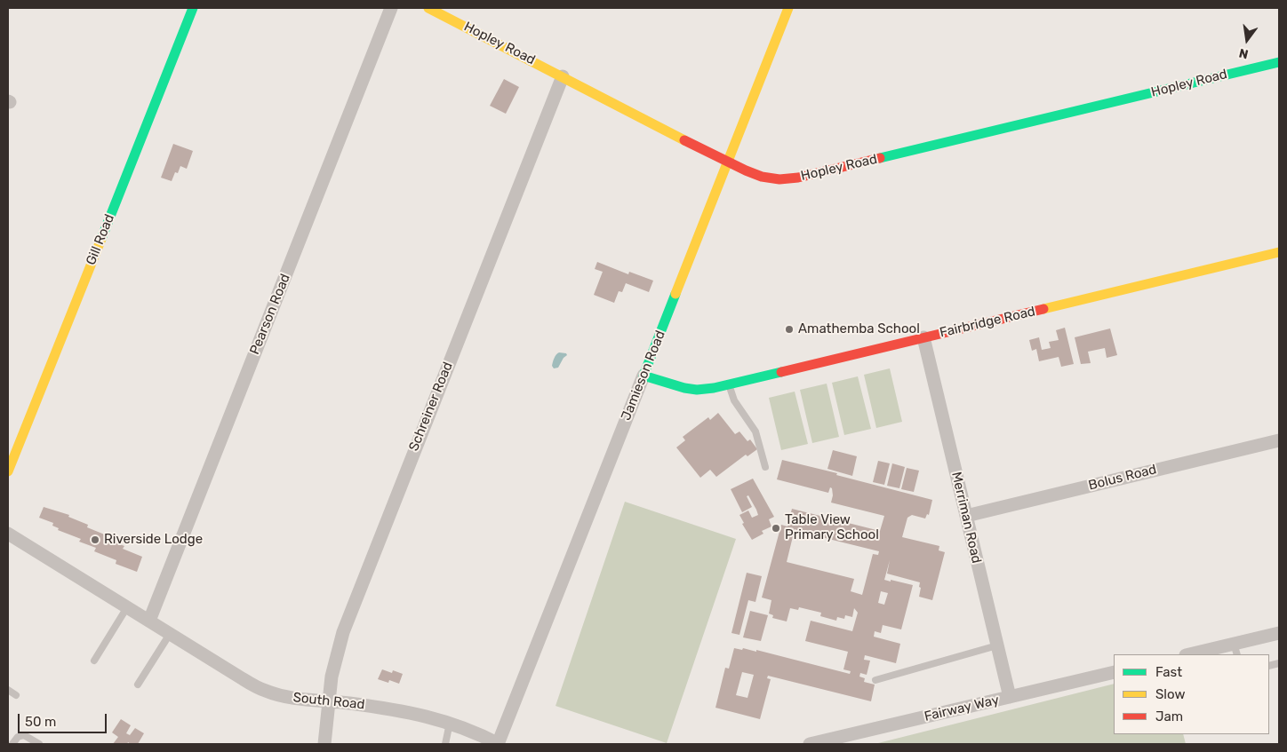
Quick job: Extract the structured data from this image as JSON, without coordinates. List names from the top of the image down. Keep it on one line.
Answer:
{"streets":{"street":["Hopley Road","Gill Road","Pearson Road","Fairbridge Road","Jamieson Road","Schreiner Road","Bolus Road","Merriman Road","South Road","Fairway Way"]},"crossings":[["Hopley Road","Jamieson Road"],["Hopley Road","Schreiner Road"],["Pearson Road","South Road"],["Fairbridge Road","Jamieson Road"],["Fairbridge Road","Merriman Road"],["Jamieson Road","South Road"],["Schreiner Road","South Road"],["Bolus Road","Merriman Road"],["Merriman Road","Fairway Way"]],"places":["Amathemba School","Table View Primary School","Riverside Lodge"],"legend":["Fast","Slow","Jam"],"scale_bar":"50 m","north":"bottom"}
